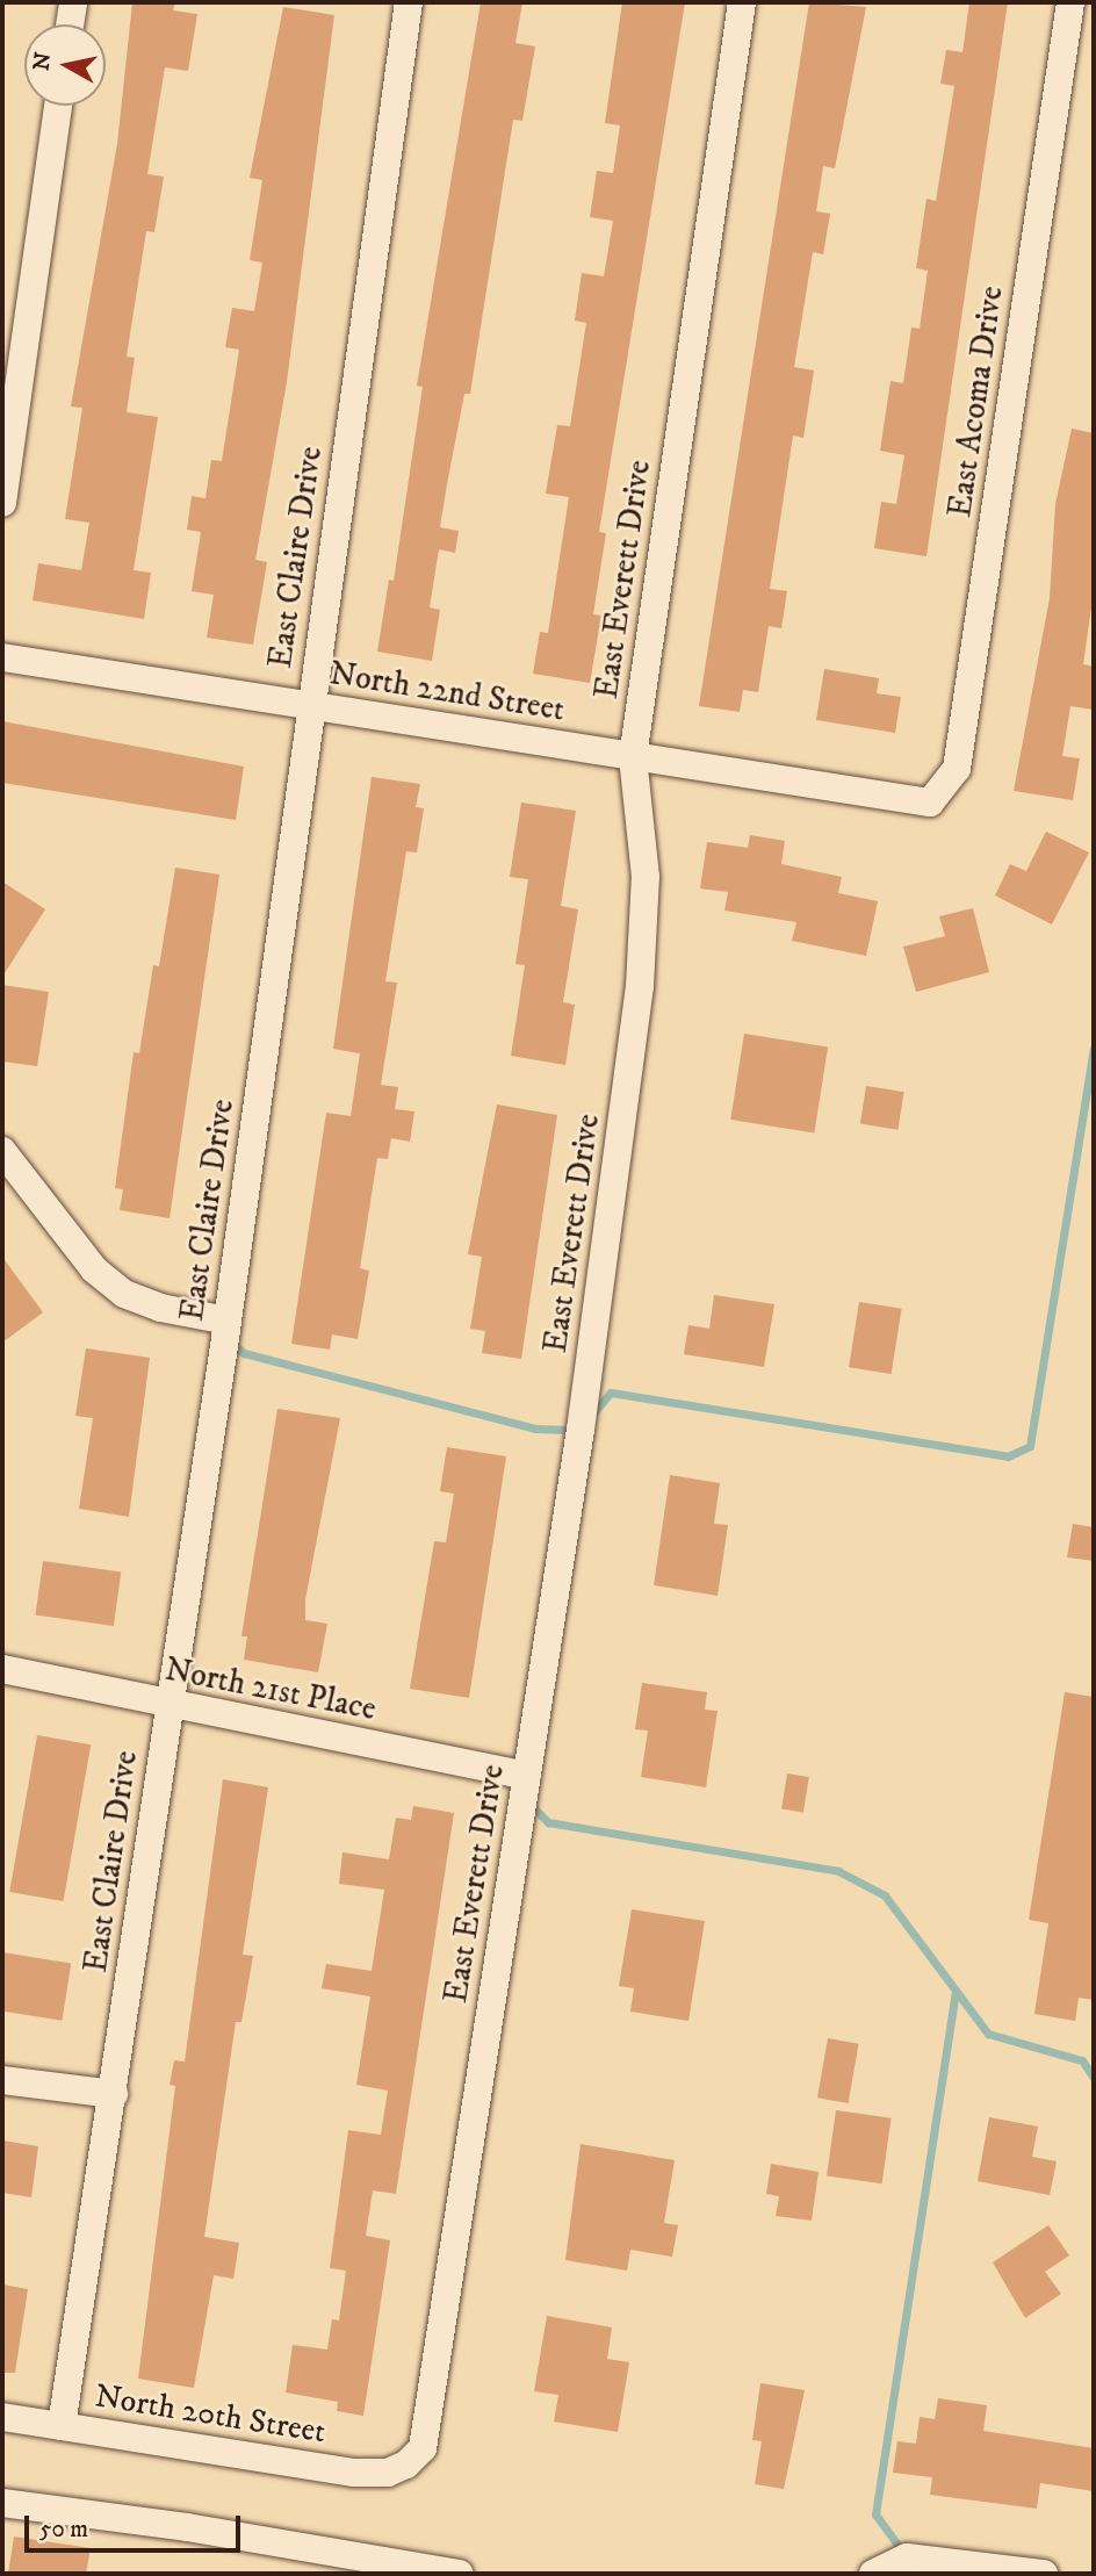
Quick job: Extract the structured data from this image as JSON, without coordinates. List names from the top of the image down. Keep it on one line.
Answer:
{"streets":{"street":["East Acoma Drive","East Claire Drive","East Everett Drive","North 22nd Street","North 21st Place","North 20th Street"]},"crossings":[["East Acoma Drive","North 22nd Street"],["East Claire Drive","North 22nd Street"],["East Claire Drive","North 21st Place"],["East Claire Drive","North 20th Street"],["East Everett Drive","North 22nd Street"],["East Everett Drive","North 21st Place"],["East Everett Drive","North 20th Street"]],"scale_bar":"50 m","north":"left"}
